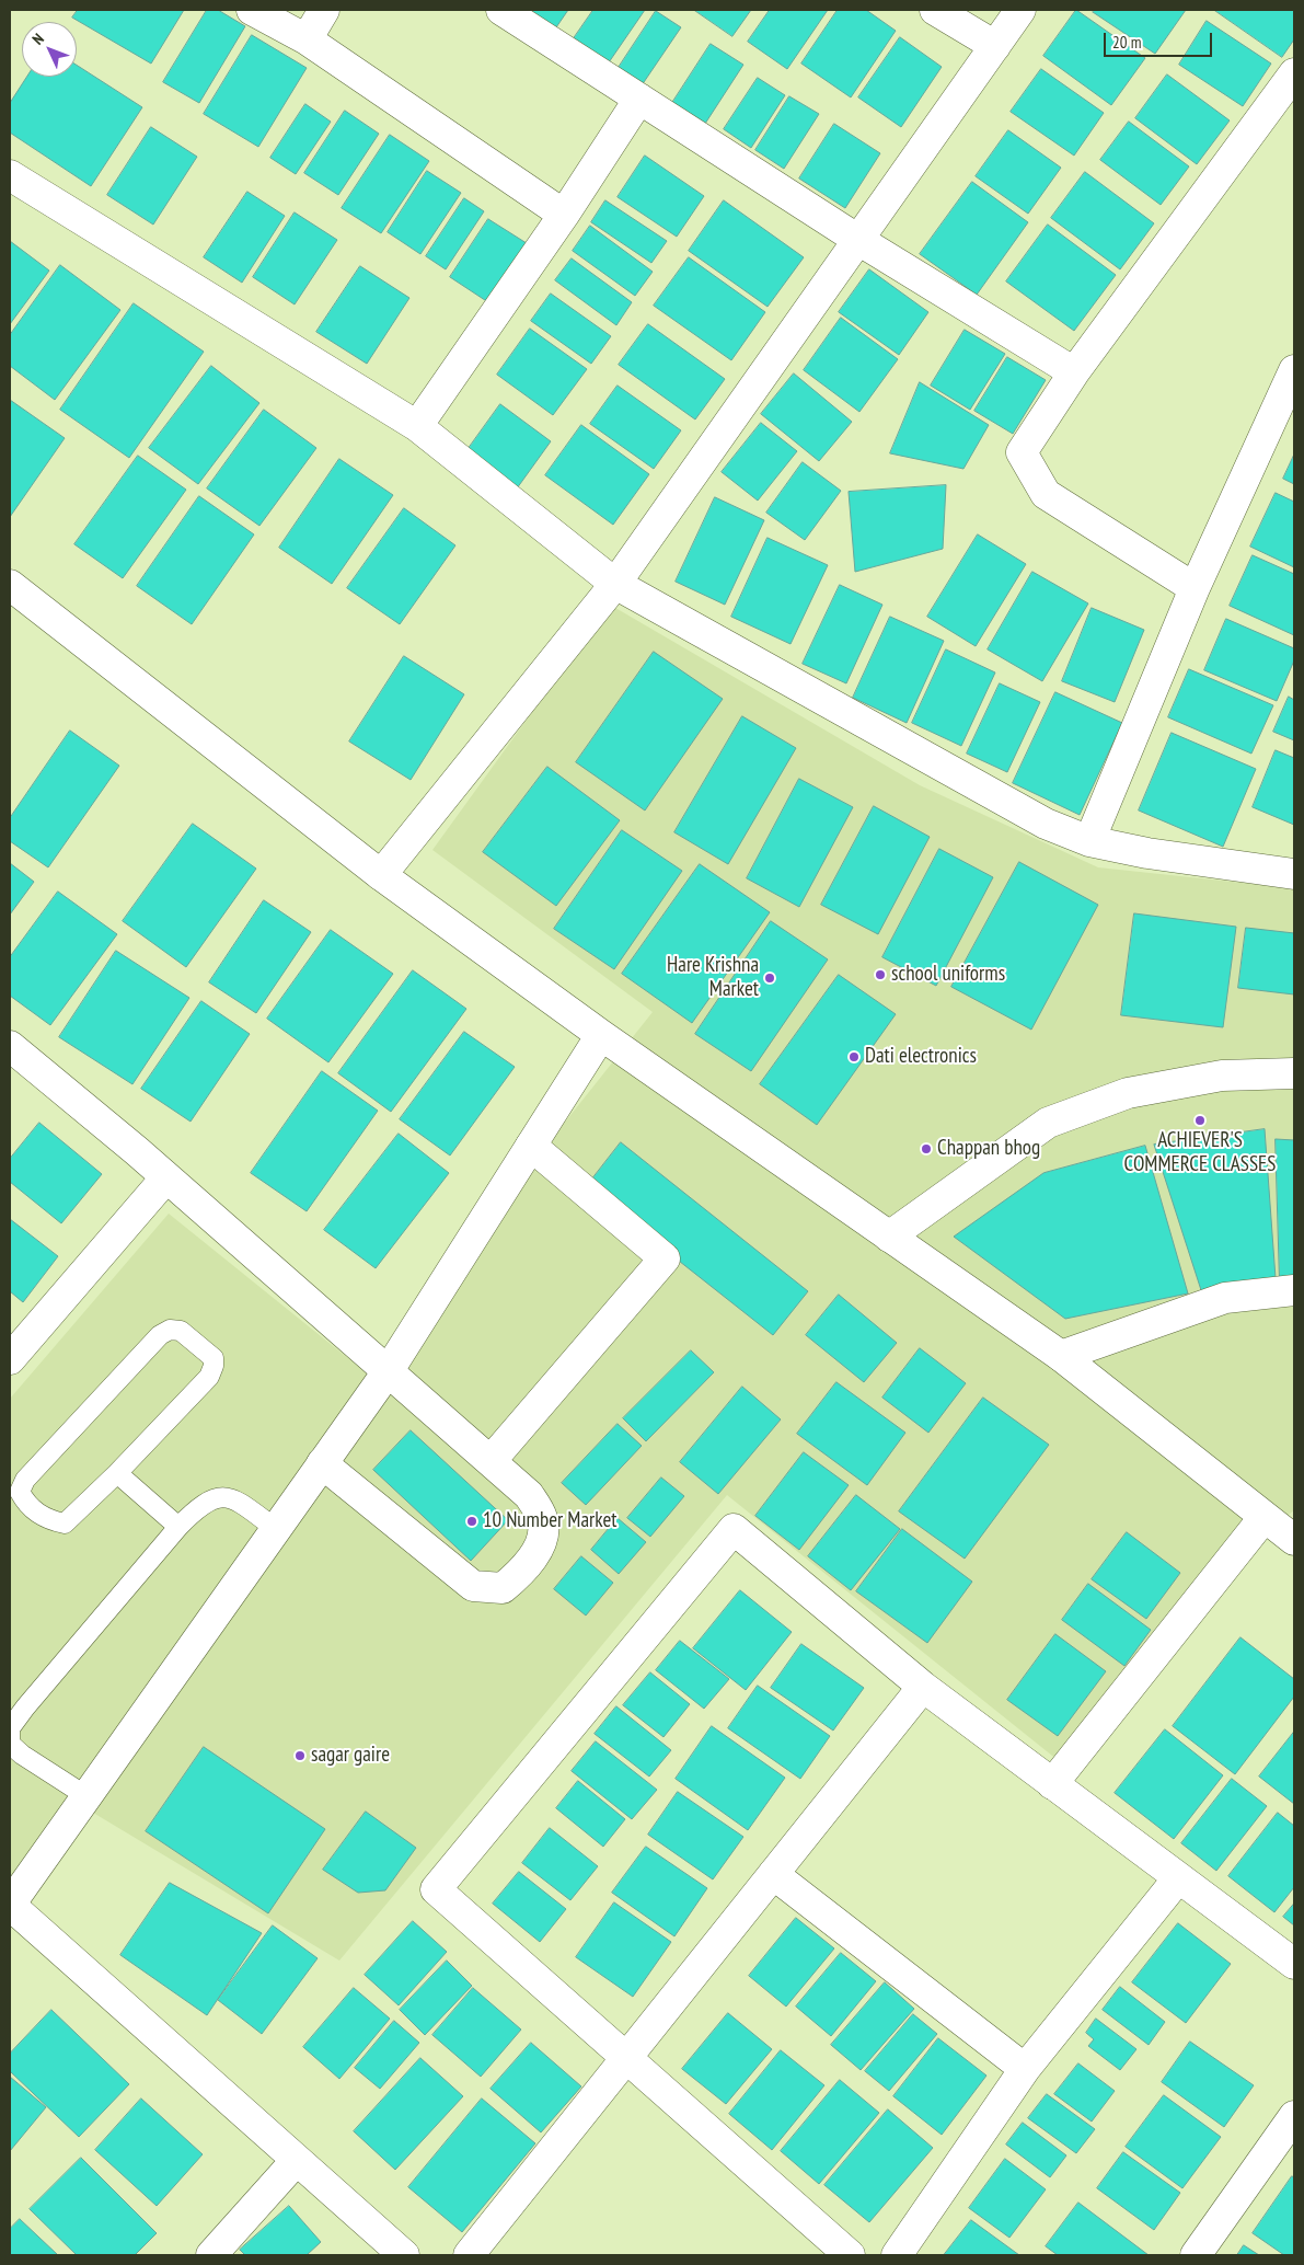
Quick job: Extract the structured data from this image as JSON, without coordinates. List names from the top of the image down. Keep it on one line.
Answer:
{"places":["school uniforms","Hare Krishna Market","Dati electronics","ACHIEVER'S COMMERCE CLASSES","Chappan bhog","10 Number Market","sagar gaire"],"scale_bar":"20 m","north":"top left"}
